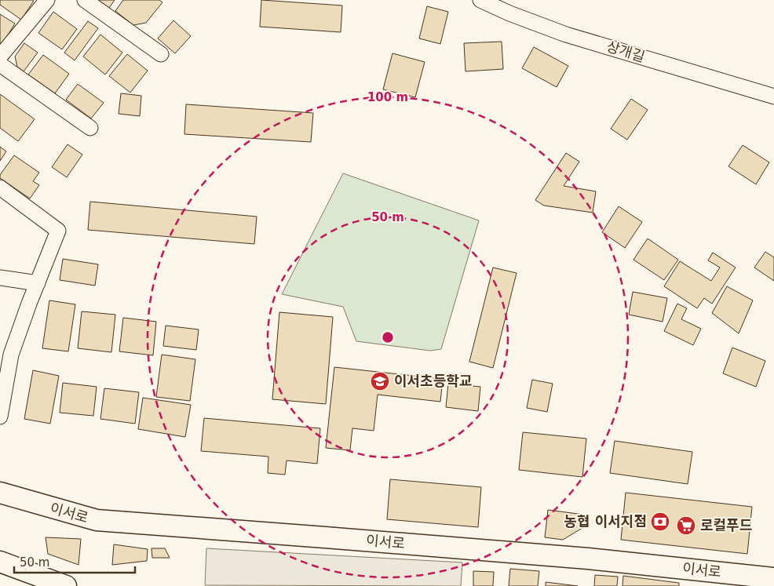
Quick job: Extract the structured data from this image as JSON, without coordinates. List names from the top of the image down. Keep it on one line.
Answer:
{"streets":{"street":["상개길","이서로"]},"places":{"school or university":["이서초등학교"],"bank":["농협 이서지점"],"supermarket":["로컬푸드"]},"scale_bar":"50 m","rings":["100 m","50 m"]}
